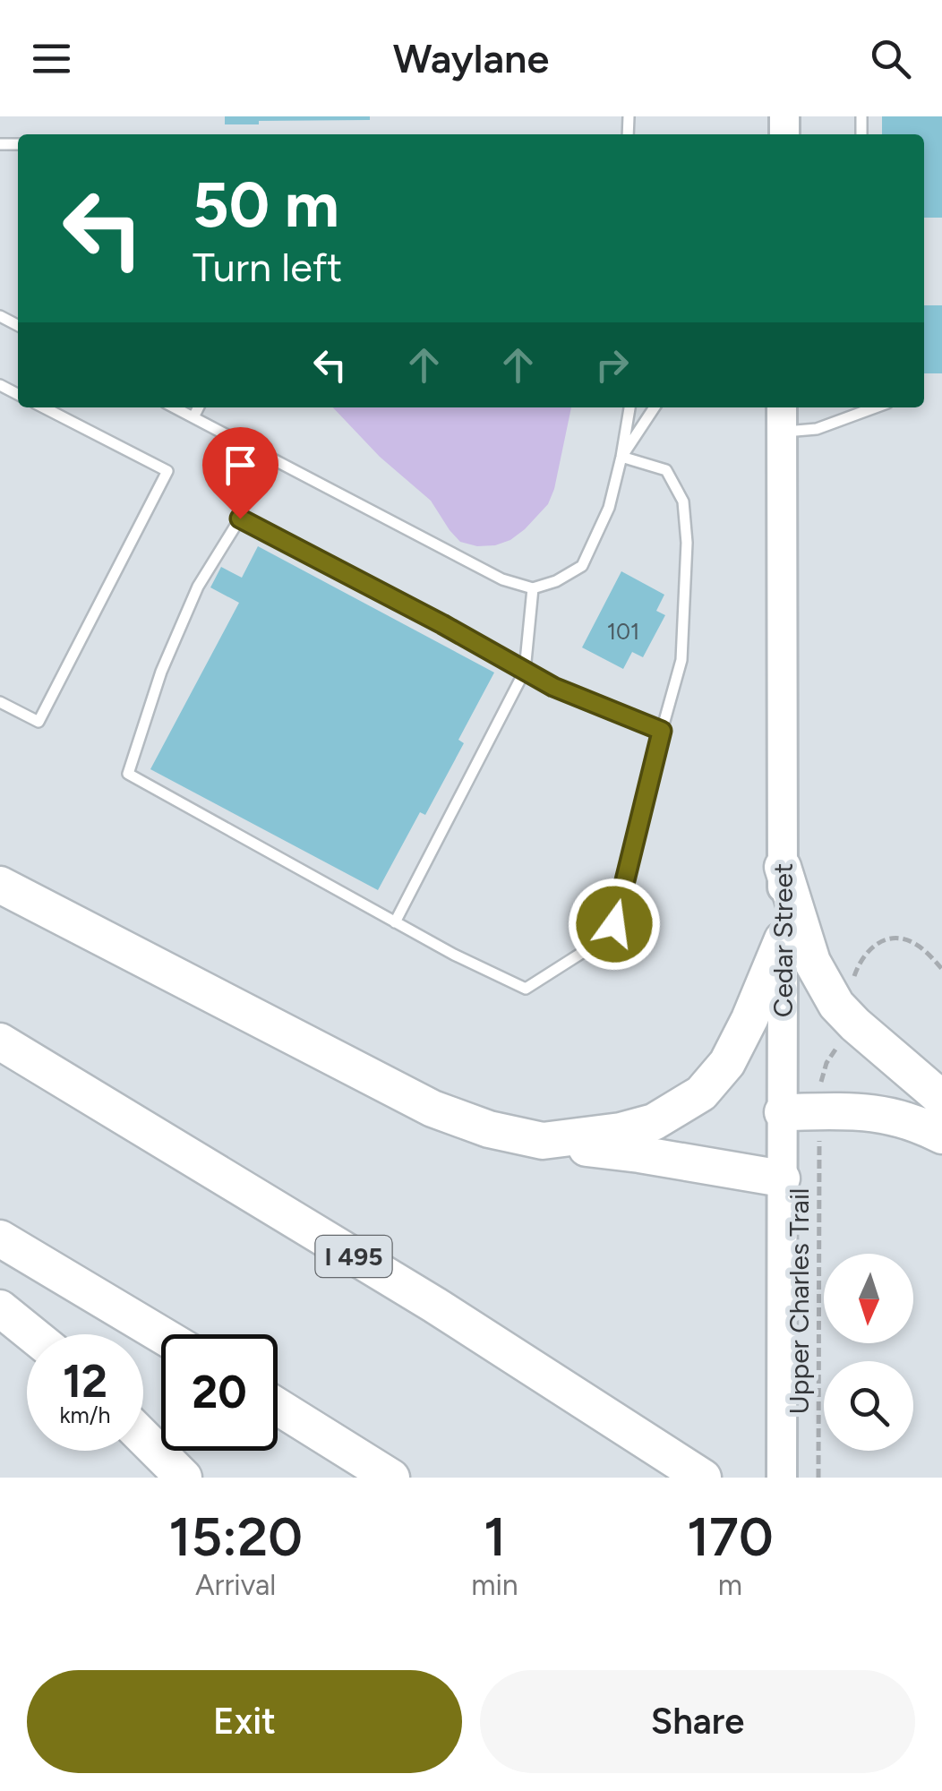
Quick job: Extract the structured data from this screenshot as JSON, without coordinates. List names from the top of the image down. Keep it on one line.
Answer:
{"streets":{"highway":["I 495"],"main road":["Cedar Street"],"path":["Upper Charles Trail"]},"house_numbers":["101"],"north":"bottom","page":{"header":"Waylane","turn":["50 m","Turn left"],"speed":"12 km/h","limit":"20","eta":["15:20","Arrival","1","min","170","m"],"buttons":["Exit","Share"]}}
